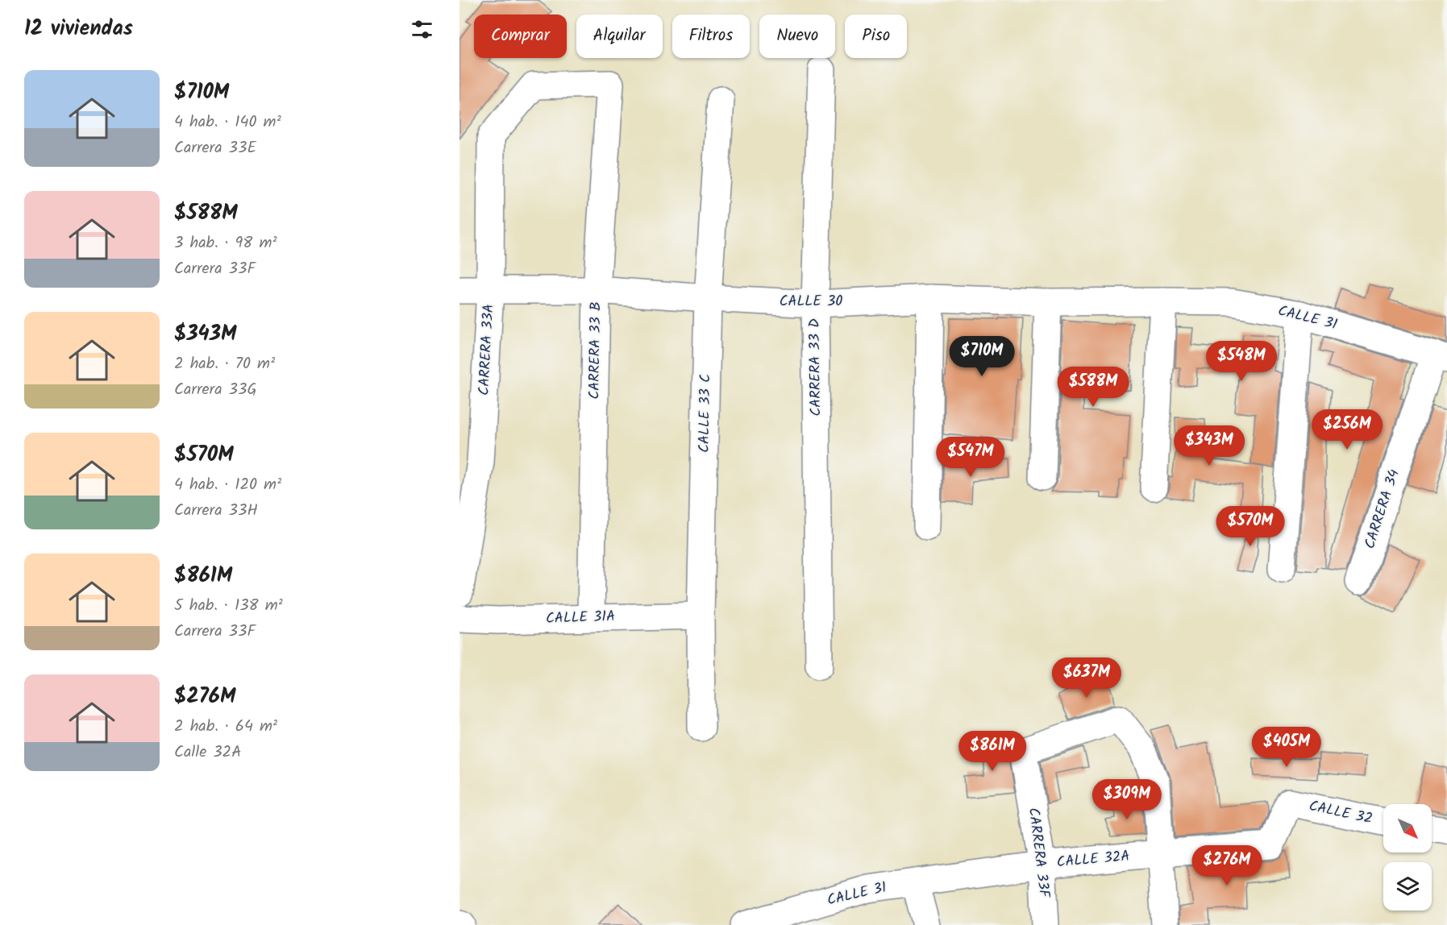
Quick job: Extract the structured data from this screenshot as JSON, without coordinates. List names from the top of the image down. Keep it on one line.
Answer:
{"streets":{"street":["CALLE 30","CALLE 31","CARRERA 33A","CARRERA 33 B","CARRERA 33 D","CALLE 33 C","CARRERA 34","CALLE 31A","CALLE 32","CARRERA 33F","CALLE 32A"]},"crossings":[["CALLE 30","CALLE 31"],["CALLE 30","CARRERA 33A"],["CALLE 30","CARRERA 33 B"],["CALLE 30","CARRERA 33 D"],["CALLE 30","CALLE 33 C"],["CALLE 31","CARRERA 34"],["CALLE 31","CALLE 32A"],["CARRERA 33A","CARRERA 33 B"],["CARRERA 33 B","CALLE 31A"],["CALLE 33 C","CALLE 31A"],["CALLE 32","CALLE 32A"],["CARRERA 33F","CALLE 32A"]],"north":"bottom right","page":{"heading":"12 viviendas","chip":["Comprar","Alquilar","Filtros","Nuevo","Piso"],"list":[{"name":"$710M","note":"4 hab. · 140 m² · Carrera 33E"},{"name":"$588M","note":"3 hab. · 98 m² · Carrera 33F"},{"name":"$343M","note":"2 hab. · 70 m² · Carrera 33G"},{"name":"$570M","note":"4 hab. · 120 m² · Carrera 33H"},{"name":"$861M","note":"5 hab. · 138 m² · Carrera 33F"},{"name":"$276M","note":"2 hab. · 64 m² · Calle 32A"}],"price":["$710M","$548M","$588M","$256M","$343M","$547M","$570M","$637M","$405M","$861M","$309M","$276M"]}}
